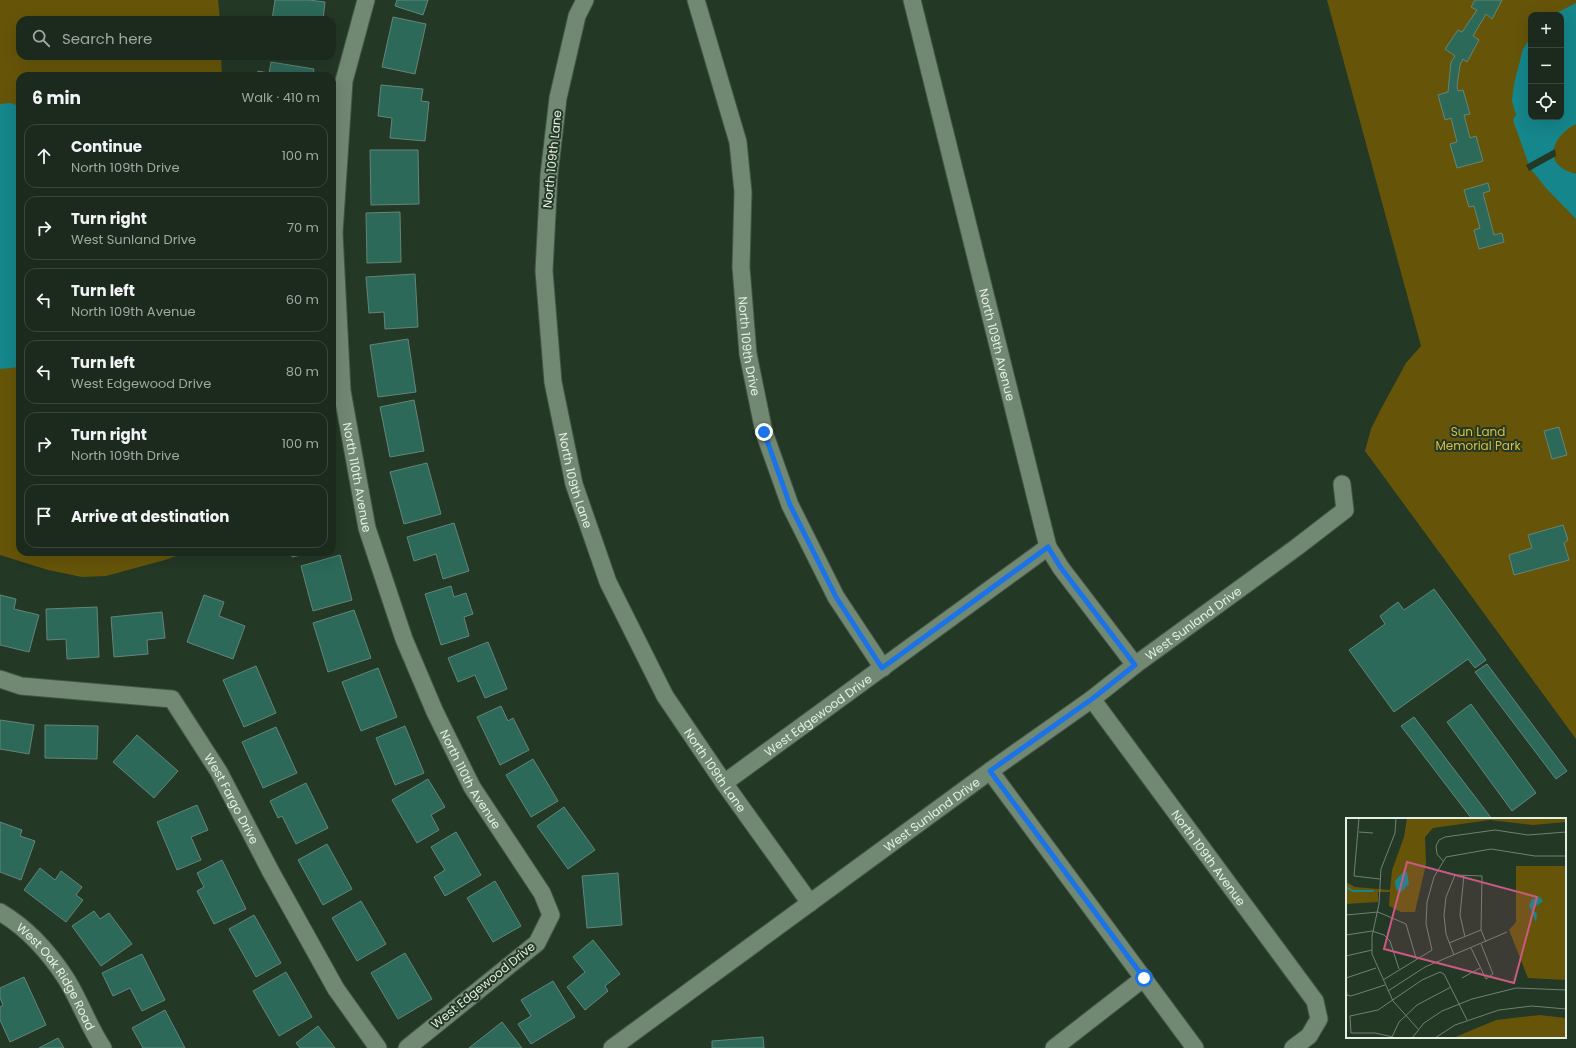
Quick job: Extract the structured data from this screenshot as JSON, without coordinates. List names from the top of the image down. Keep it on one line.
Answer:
{"streets":{"street":["North 109th Lane","North 109th Avenue","North 109th Drive","North 110th Avenue","West Sunland Drive","West Edgewood Drive","West Fargo Drive","West Oak Ridge Road"]},"crossings":[["North 109th Lane","West Sunland Drive"],["North 109th Lane","West Edgewood Drive"],["North 109th Avenue","West Sunland Drive"],["North 109th Avenue","West Edgewood Drive"],["North 109th Drive","West Edgewood Drive"],["North 110th Avenue","West Edgewood Drive"]],"parks":["Sun Land Memorial Park"],"page":{"map_buttons":["+","−"],"search":"Search here","heading":["6 min","Walk · 410 m"],"list":[["Continue","North 109th Drive","100 m"],["Turn right","West Sunland Drive","70 m"],["Turn left","North 109th Avenue","60 m"],["Turn left","West Edgewood Drive","80 m"],["Turn right","North 109th Drive","100 m"],"Arrive at destination"]}}
